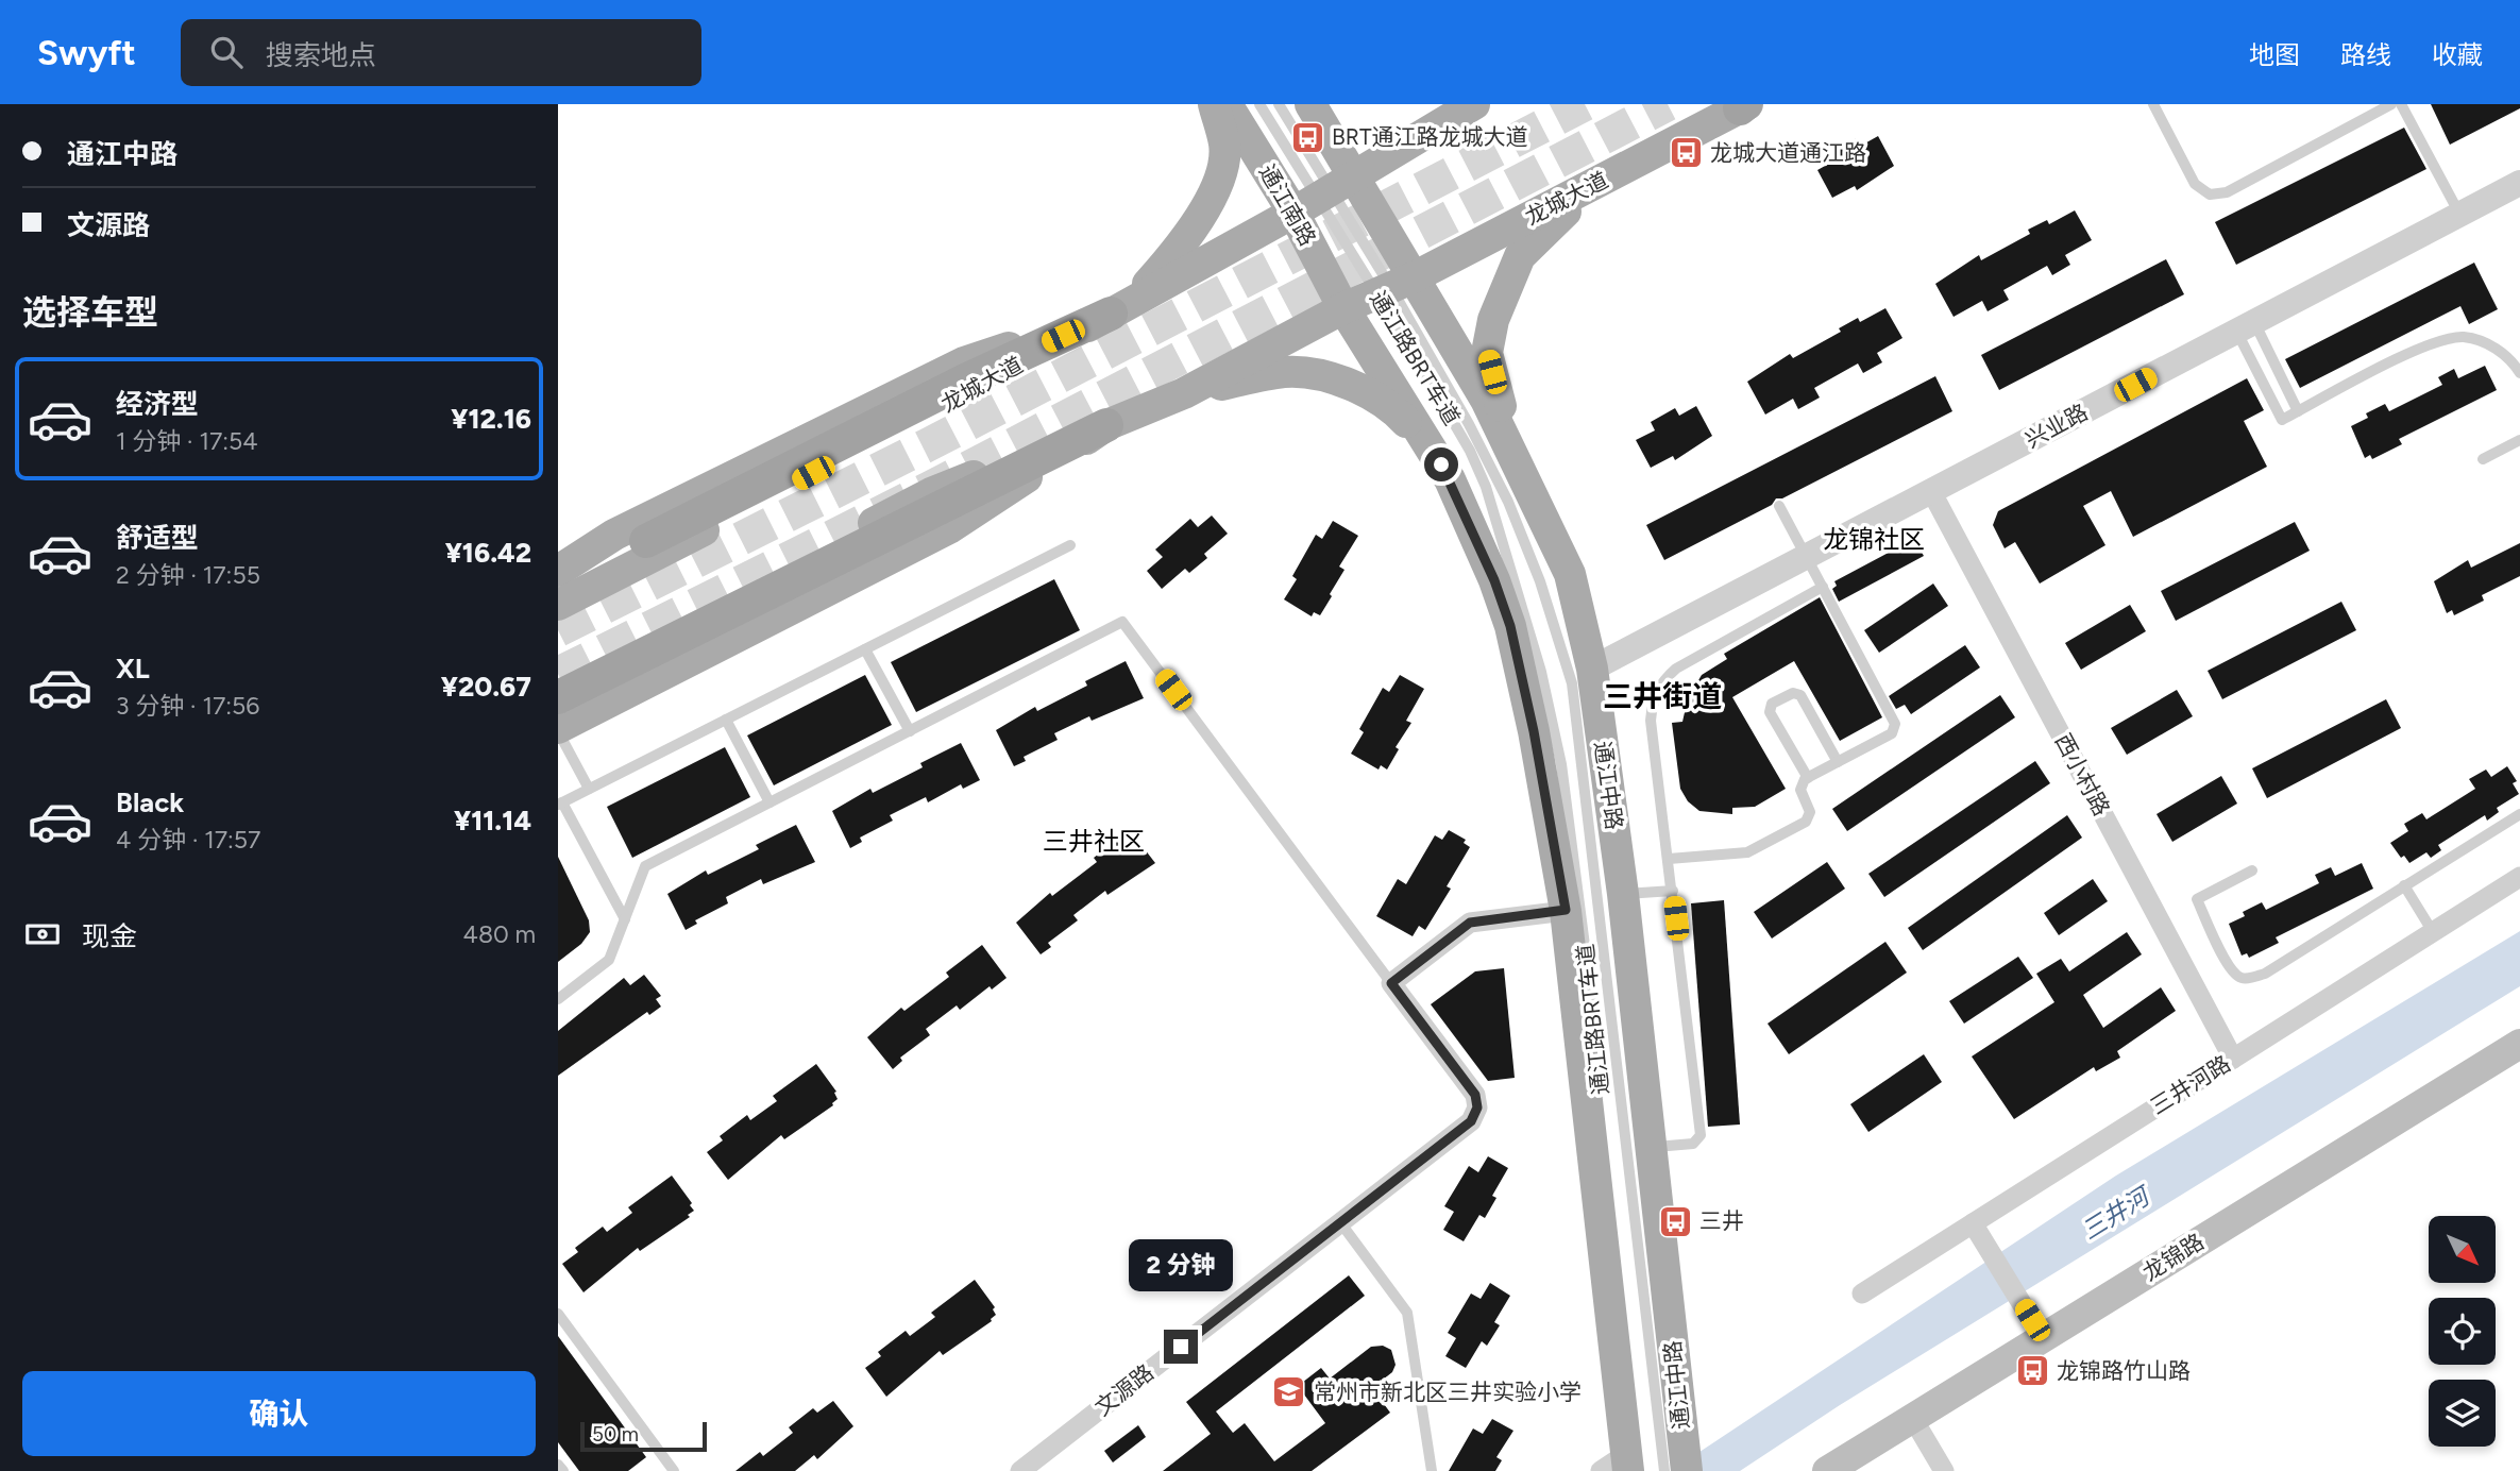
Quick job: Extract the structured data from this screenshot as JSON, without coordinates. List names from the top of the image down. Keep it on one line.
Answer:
{"streets":{"main road":["龙城大道","通江南路","通江中路","龙锦路"],"street":["兴业路","西小村路","三井河路","文源路"],"lane":["通江路BRT车道"]},"crossings":[["龙城大道","通江南路"],["龙城大道","通江路BRT车道"],["龙城大道","通江中路"],["通江南路","通江路BRT车道"],["通江南路","通江中路"],["通江路BRT车道","通江中路"],["兴业路","西小村路"],["兴业路","通江中路"],["西小村路","三井河路"]],"districts":["龙锦社区","三井街道","三井社区"],"water":["三井河"],"places":{"bus stop":["BRT通江路龙城大道","龙城大道通江路","三井","龙锦路竹山路"],"school or university":["常州市新北区三井实验小学"]},"scale_bar":"50 m","north":"bottom right","page":{"header":"Swyft","search":"搜索地点","nav":["地图","路线","收藏"],"banner":["通江中路","文源路"],"heading":"选择车型","list":[{"name":"经济型","note":"1 分钟 · 17:54","value":"¥12.16"},{"name":"舒适型","note":"2 分钟 · 17:55","value":"¥16.42"},{"name":"XL","note":"3 分钟 · 17:56","value":"¥20.67"},{"name":"Black","note":"4 分钟 · 17:57","value":"¥11.14"}],"pay":["现金","480 m"],"bubble":"2 分钟","buttons":"确认","scale":"50 m"}}
